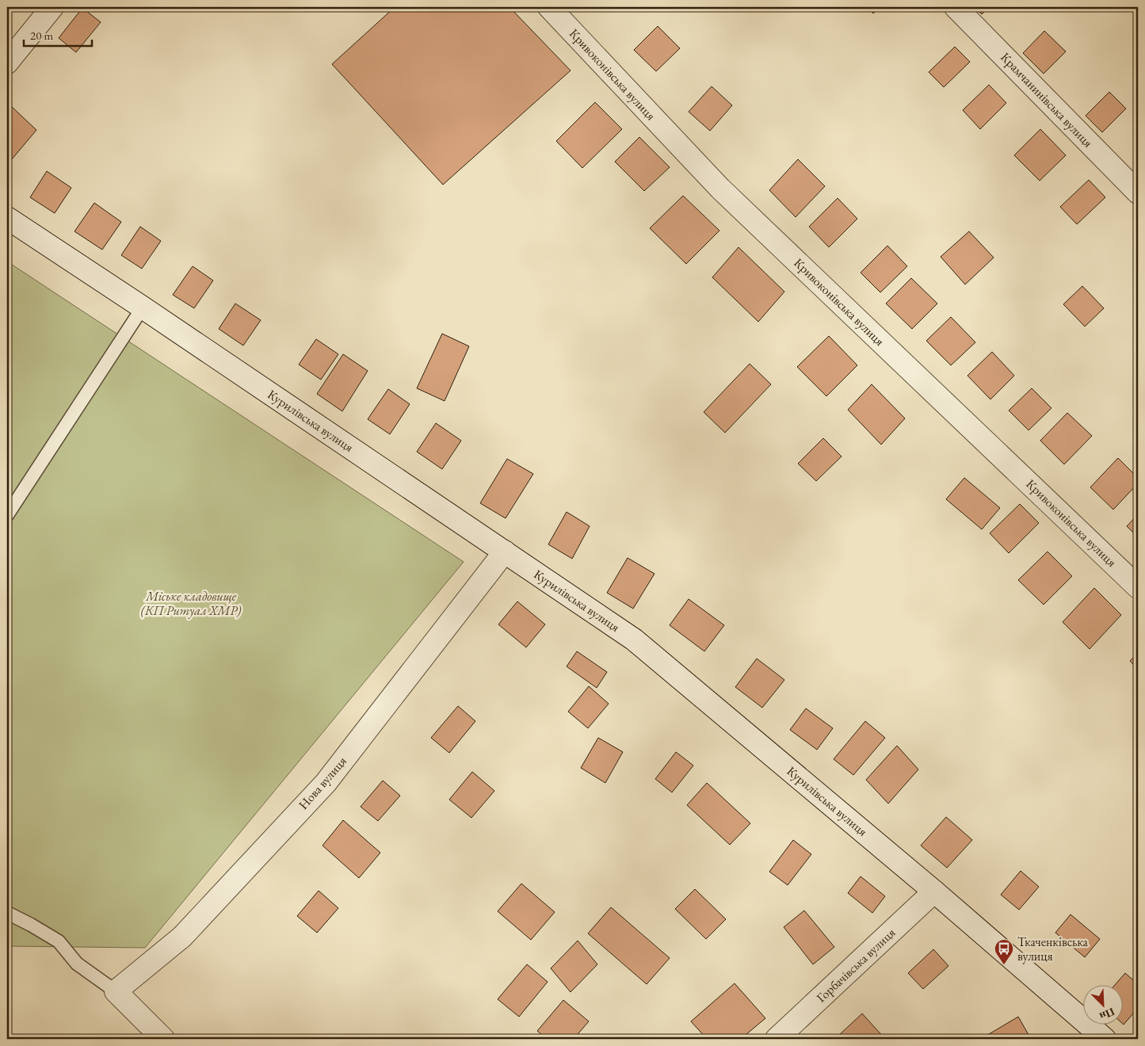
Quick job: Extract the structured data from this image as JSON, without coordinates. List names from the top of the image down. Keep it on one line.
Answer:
{"streets":{"street":["Кривоконівська вулиця","Крамчанинівська вулиця","Курилівська вулиця","Нова вулиця","Горбачівська вулиця"]},"crossings":[["Курилівська вулиця","Нова вулиця"],["Курилівська вулиця","Горбачівська вулиця"]],"parks":["Міське кладовище (КП Ритуал ХМР)"],"places":{"bus stop":["Ткаченківська вулиця"]},"scale_bar":"20 m","north":"bottom right"}
